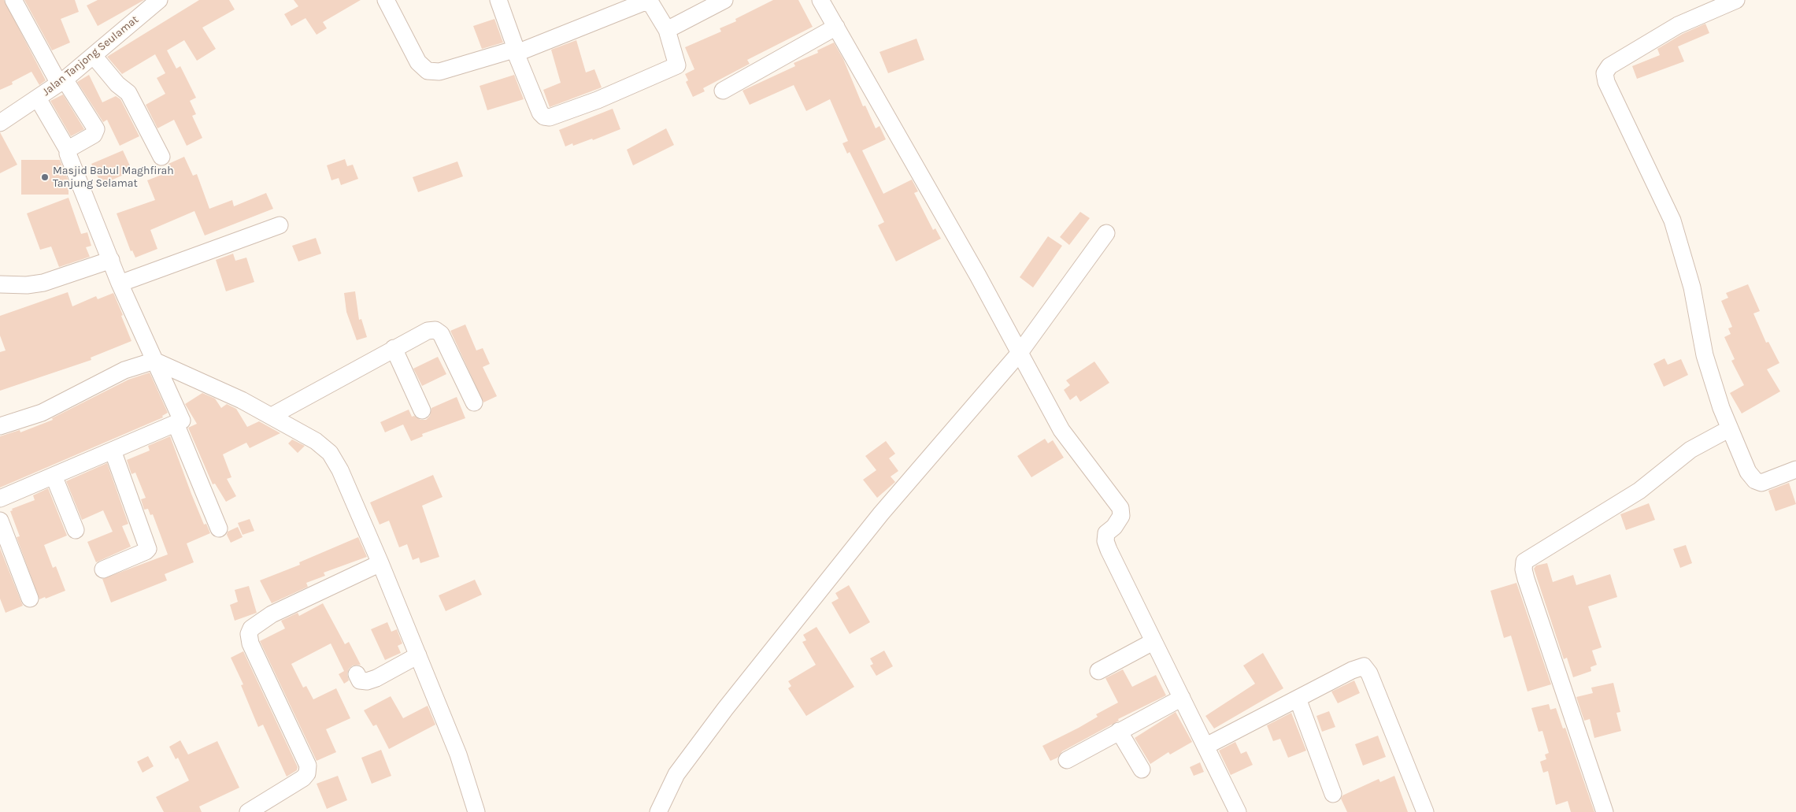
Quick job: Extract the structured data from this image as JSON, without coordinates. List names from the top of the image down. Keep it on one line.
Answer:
{"streets":{"street":["Jalan Tanjong Seulamat"]},"places":["Masjid Babul Maghfirah Tanjung Selamat"]}
